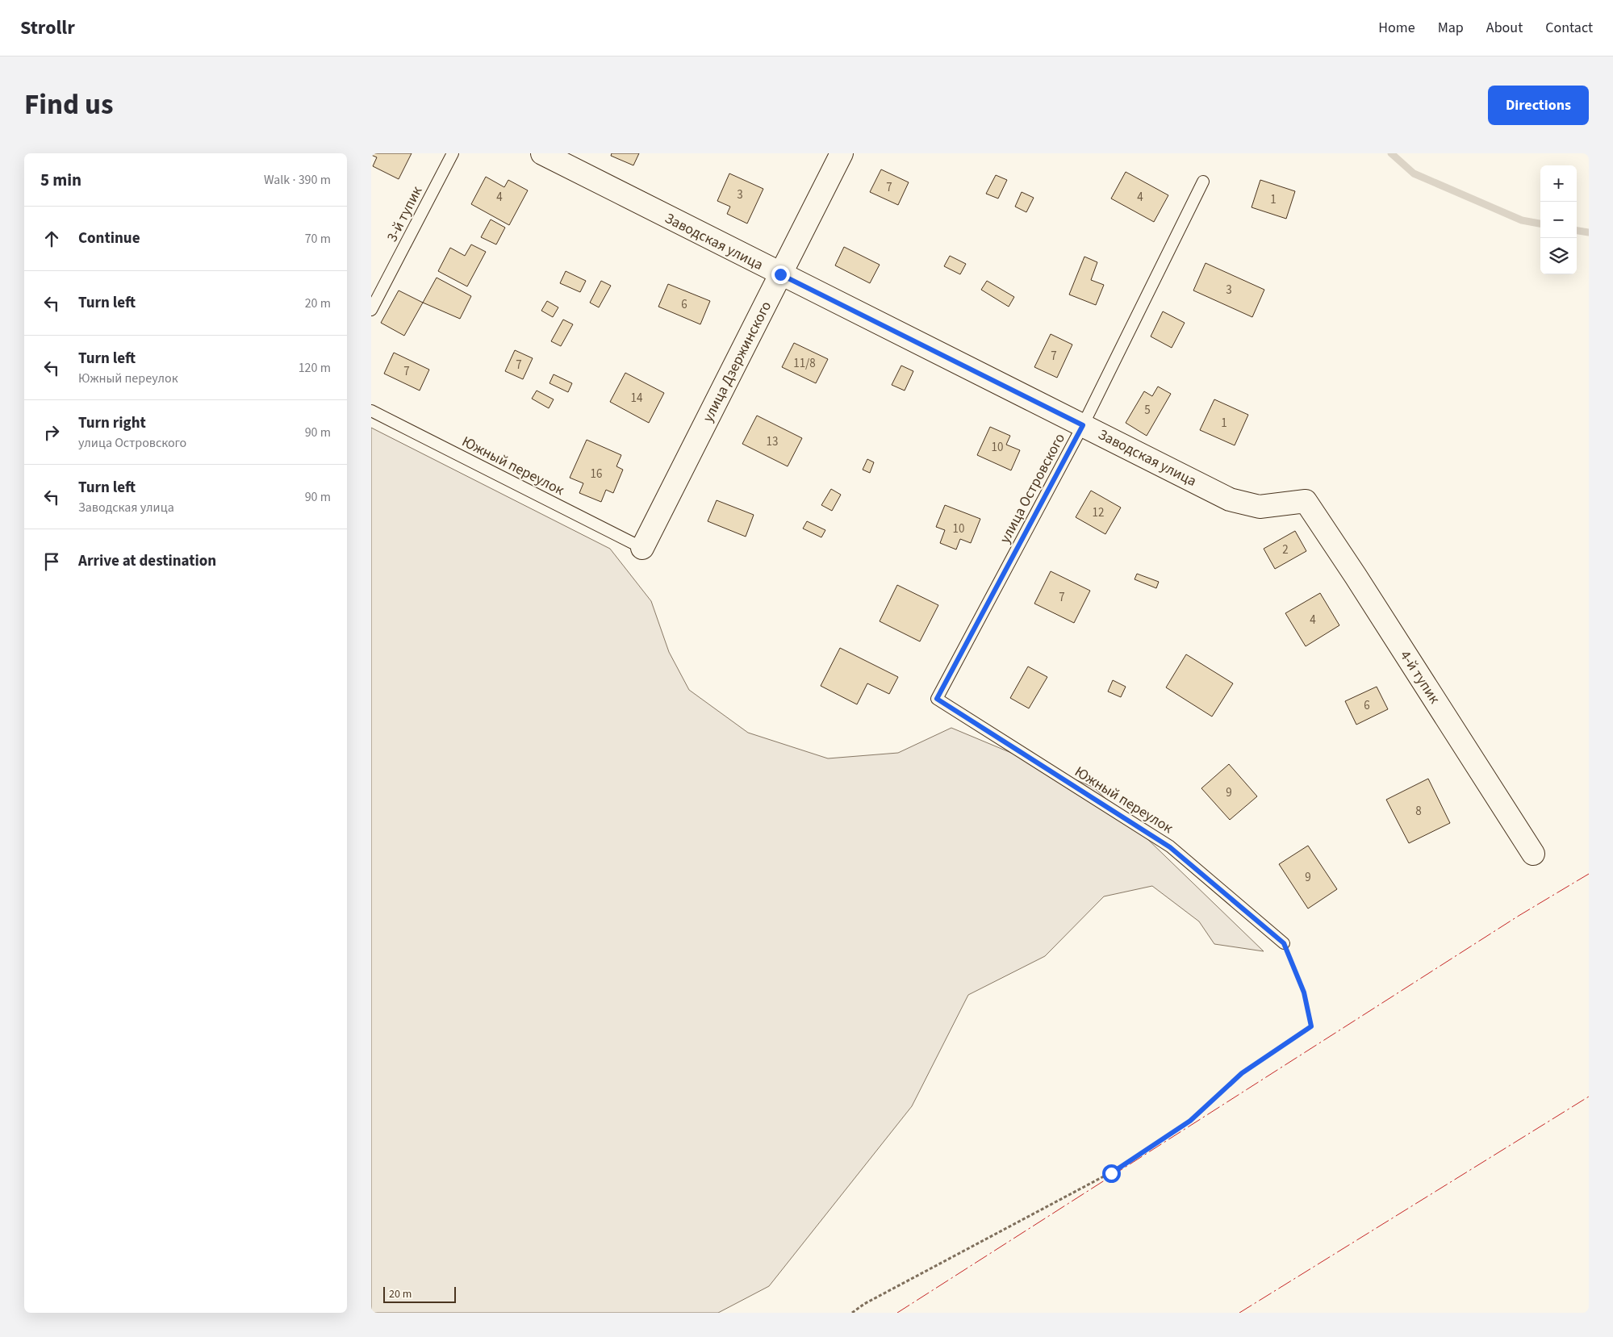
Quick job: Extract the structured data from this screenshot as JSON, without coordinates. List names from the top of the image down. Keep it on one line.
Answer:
{"streets":{"street":["Заводская улица","улица Дзержинского","4-й тупик"],"lane":["3-й тупик","Южный переулок","улица Островского"]},"crossings":[["Заводская улица","улица Дзержинского"],["Заводская улица","улица Островского"],["Заводская улица","4-й тупик"],["улица Дзержинского","Южный переулок"],["Южный переулок","улица Островского"]],"house_numbers":["7","3","4","4","1","3","6","7","11/8","7","7","14","5","1","13","10","16","12","10","2","7","4","6","9","8","9"],"scale_bar":"20 m","page":{"header":"Strollr","nav":["Home","Map","About","Contact"],"title":"Find us","buttons":"Directions","heading":["5 min","Walk · 390 m"],"map_buttons":["+","−"],"list":[["Continue","70 m"],["Turn left","20 m"],["Turn left","Южный переулок","120 m"],["Turn right","улица Островского","90 m"],["Turn left","Заводская улица","90 m"],"Arrive at destination"],"scale":"20 m"}}
